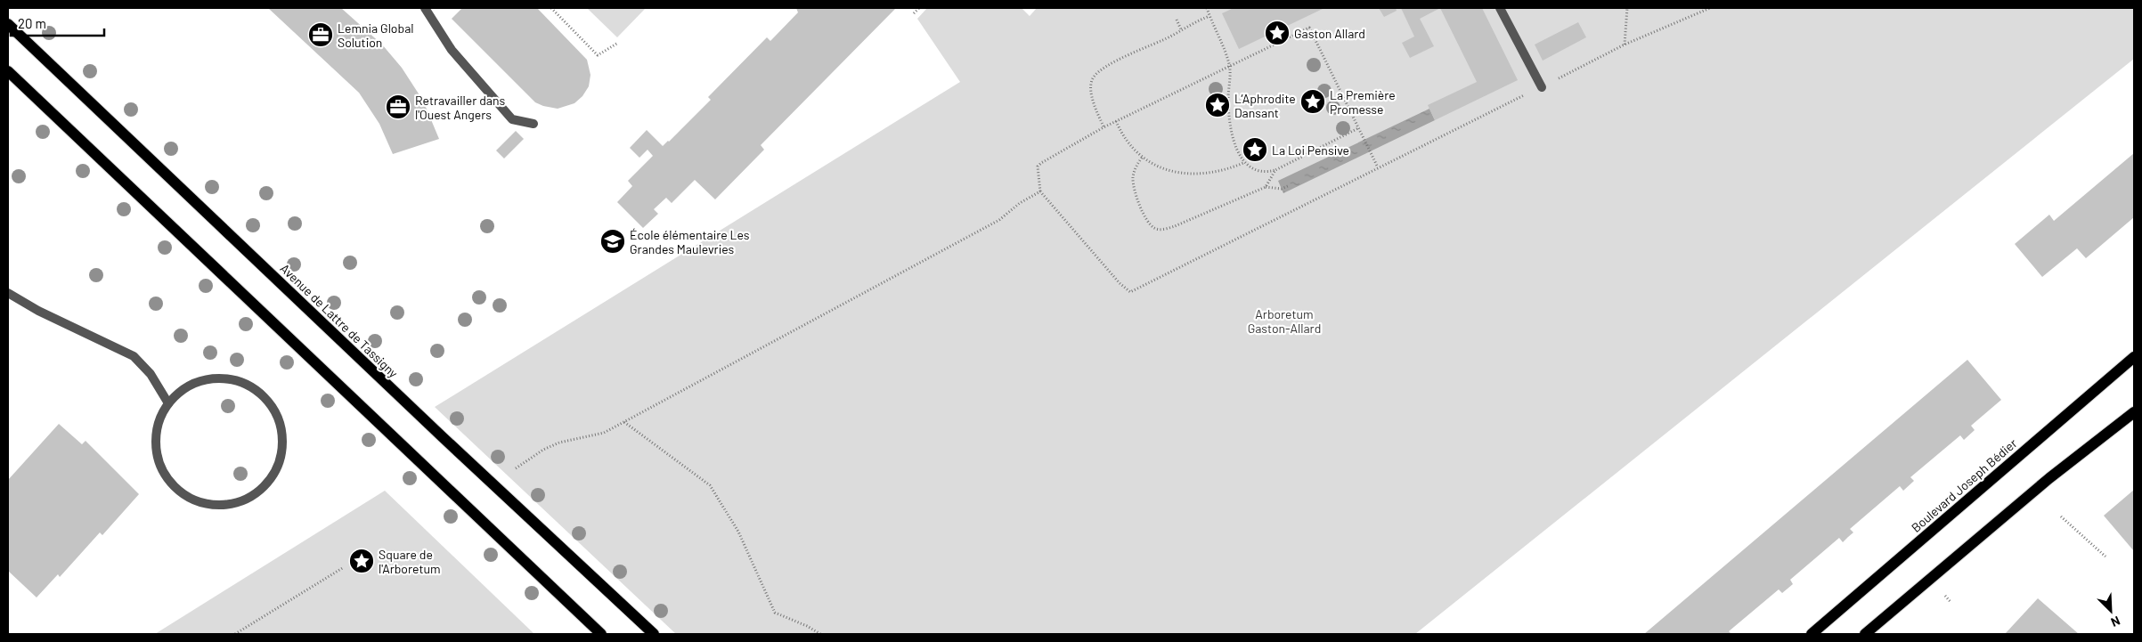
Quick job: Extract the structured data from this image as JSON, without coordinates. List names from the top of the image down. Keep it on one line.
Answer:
{"streets":{"main road":["Avenue de Lattre de Tassigny","Boulevard Joseph Bédier"]},"parks":["Arboretum Gaston-Allard"],"places":{"place":["Gaston Allard","La Première Promesse","L’Aphrodite Dansant","La Loi Pensive","Square de l'Arboretum"],"office":["Lemnia Global Solution","Retravailler dans l'Ouest Angers"],"school or university":["École élémentaire Les Grandes Maulevries"]},"scale_bar":"20 m","north":"bottom right"}
